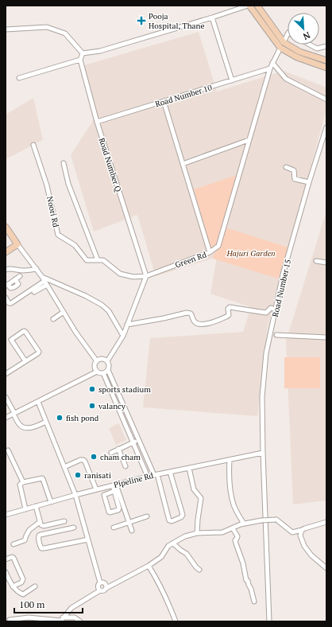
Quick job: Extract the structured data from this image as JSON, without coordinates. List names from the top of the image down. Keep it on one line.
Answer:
{"streets":{"street":["Road Number 10","Road Number Q","Noori Rd","Green Rd","Road Number 15","Pipeline Rd"]},"crossings":[["Road Number 10","Road Number Q"],["Road Number 10","Green Rd"],["Road Number Q","Noori Rd"],["Road Number Q","Green Rd"],["Noori Rd","Green Rd"],["Road Number 15","Pipeline Rd"]],"parks":["Hajuri Garden"],"places":{"health":["Pooja Hospital, Thane"],"other":["sports stadium","valancy","fish pond","cham cham","ranisati"]},"scale_bar":"100 m","north":"bottom right"}
